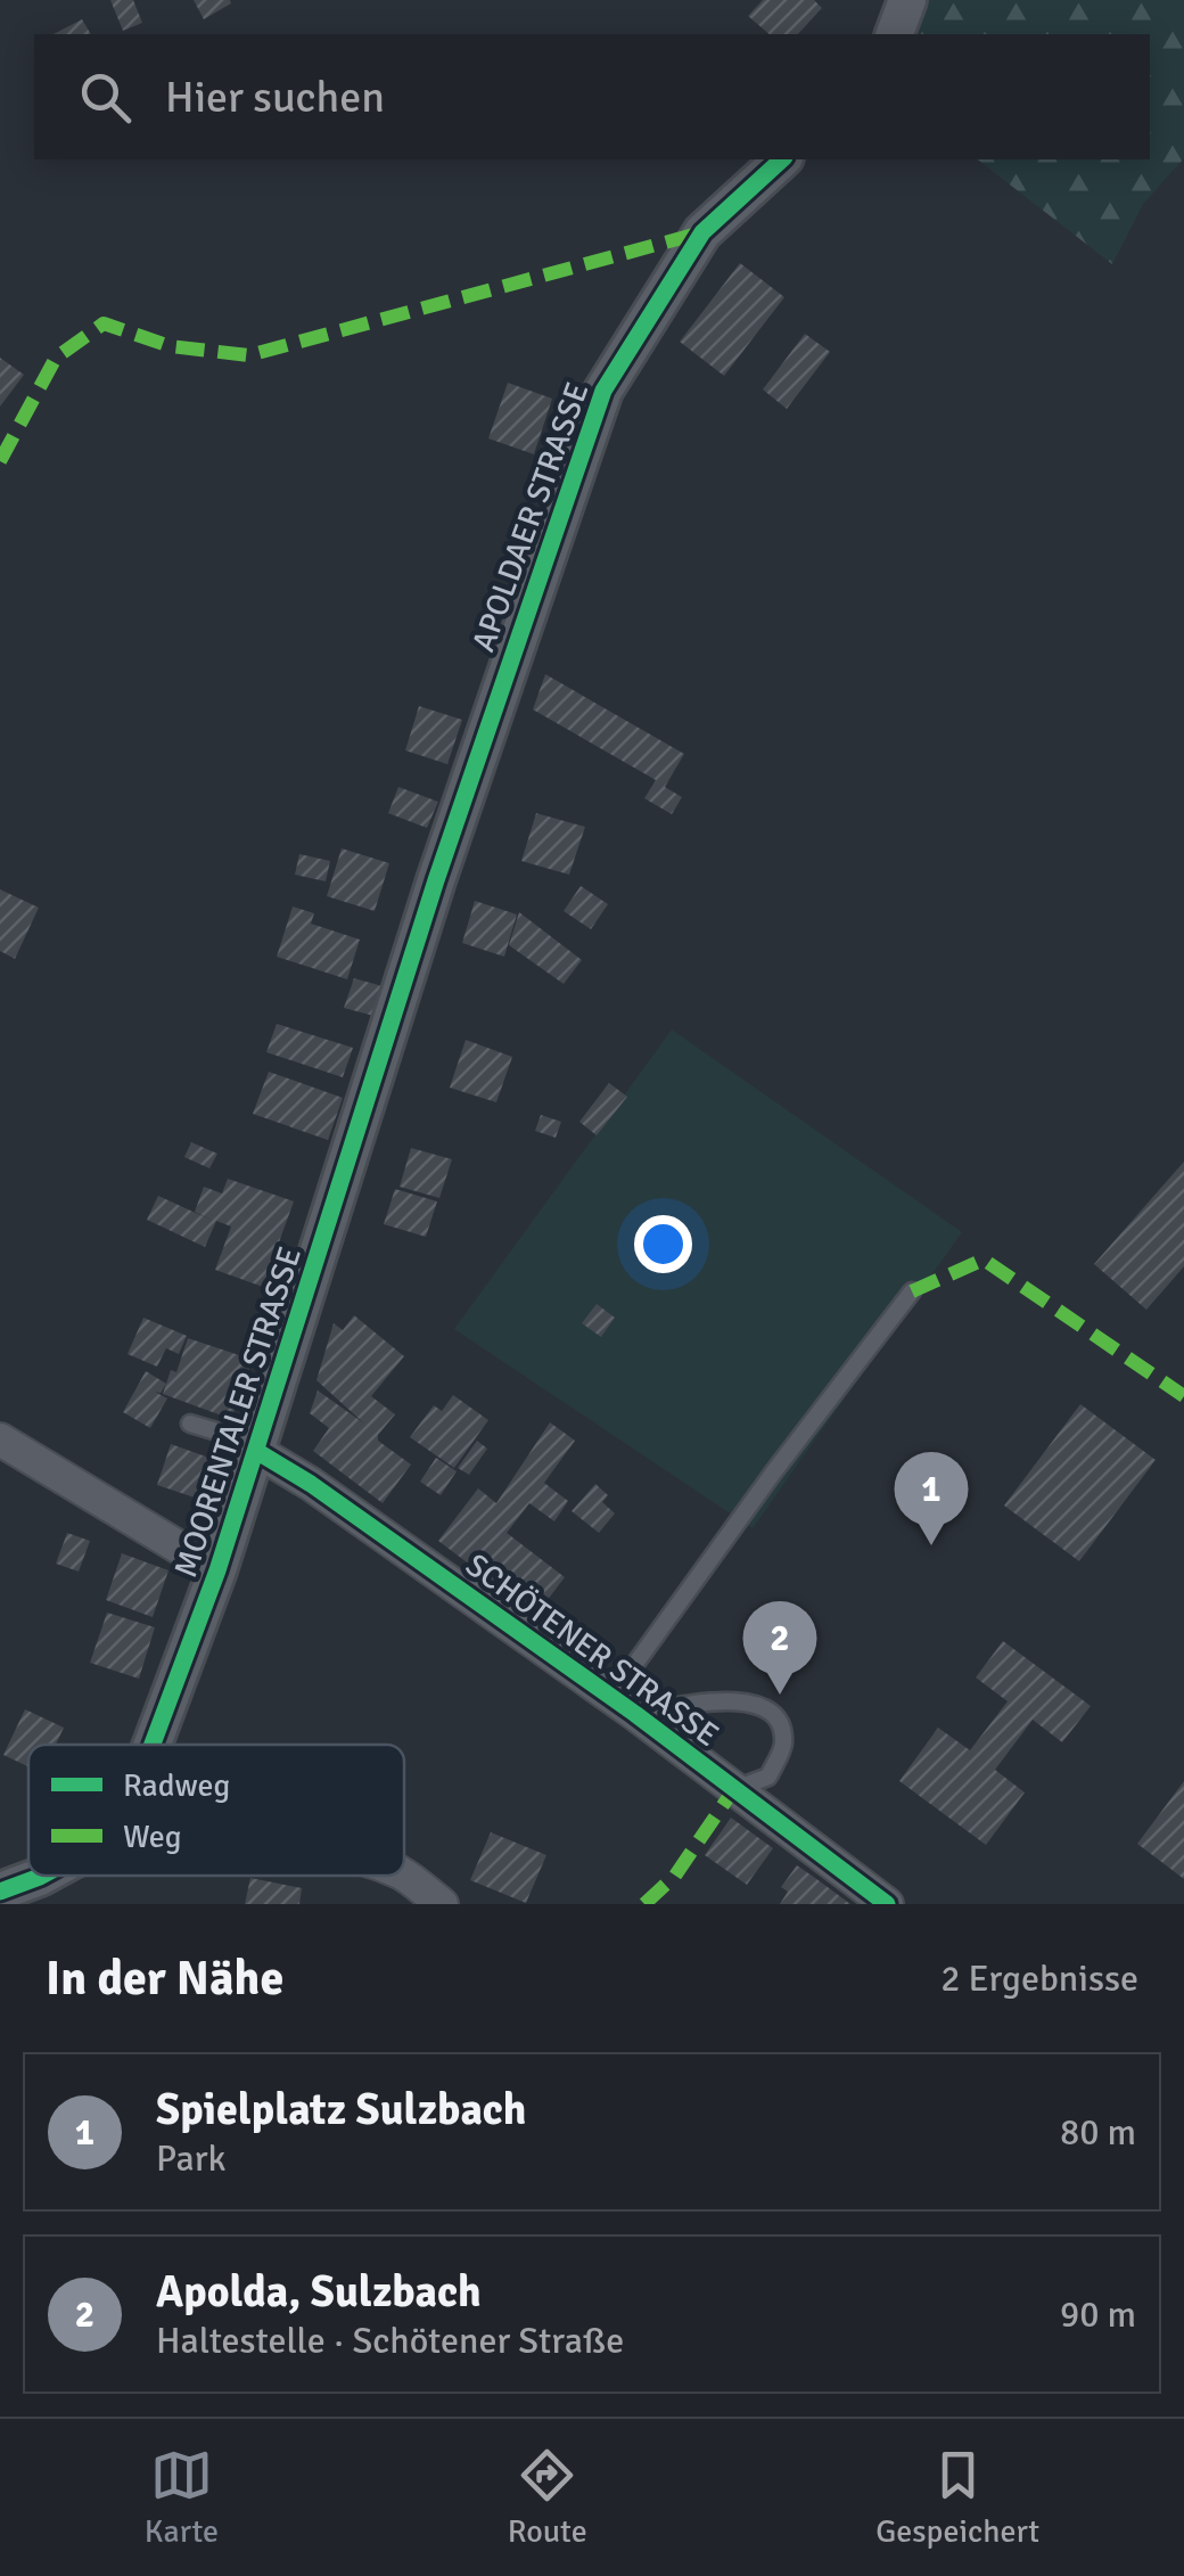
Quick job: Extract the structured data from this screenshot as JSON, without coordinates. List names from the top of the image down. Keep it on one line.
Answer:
{"streets":{"street":["APOLDAER STRASSE","MOORENTALER STRASSE","SCHÖTENER STRASSE"]},"crossings":[["APOLDAER STRASSE","MOORENTALER STRASSE"],["MOORENTALER STRASSE","SCHÖTENER STRASSE"]],"legend":["Radweg","Weg"],"page":{"search":"Hier suchen","pins":["1","2"],"heading":["In der Nähe","2 Ergebnisse"],"list":[{"mark":"1","name":"Spielplatz Sulzbach","note":"Park","value":"80 m"},{"mark":"2","name":"Apolda, Sulzbach","note":"Haltestelle · Schötener Straße","value":"90 m"}],"nav":["Karte","Route","Gespeichert"]}}
